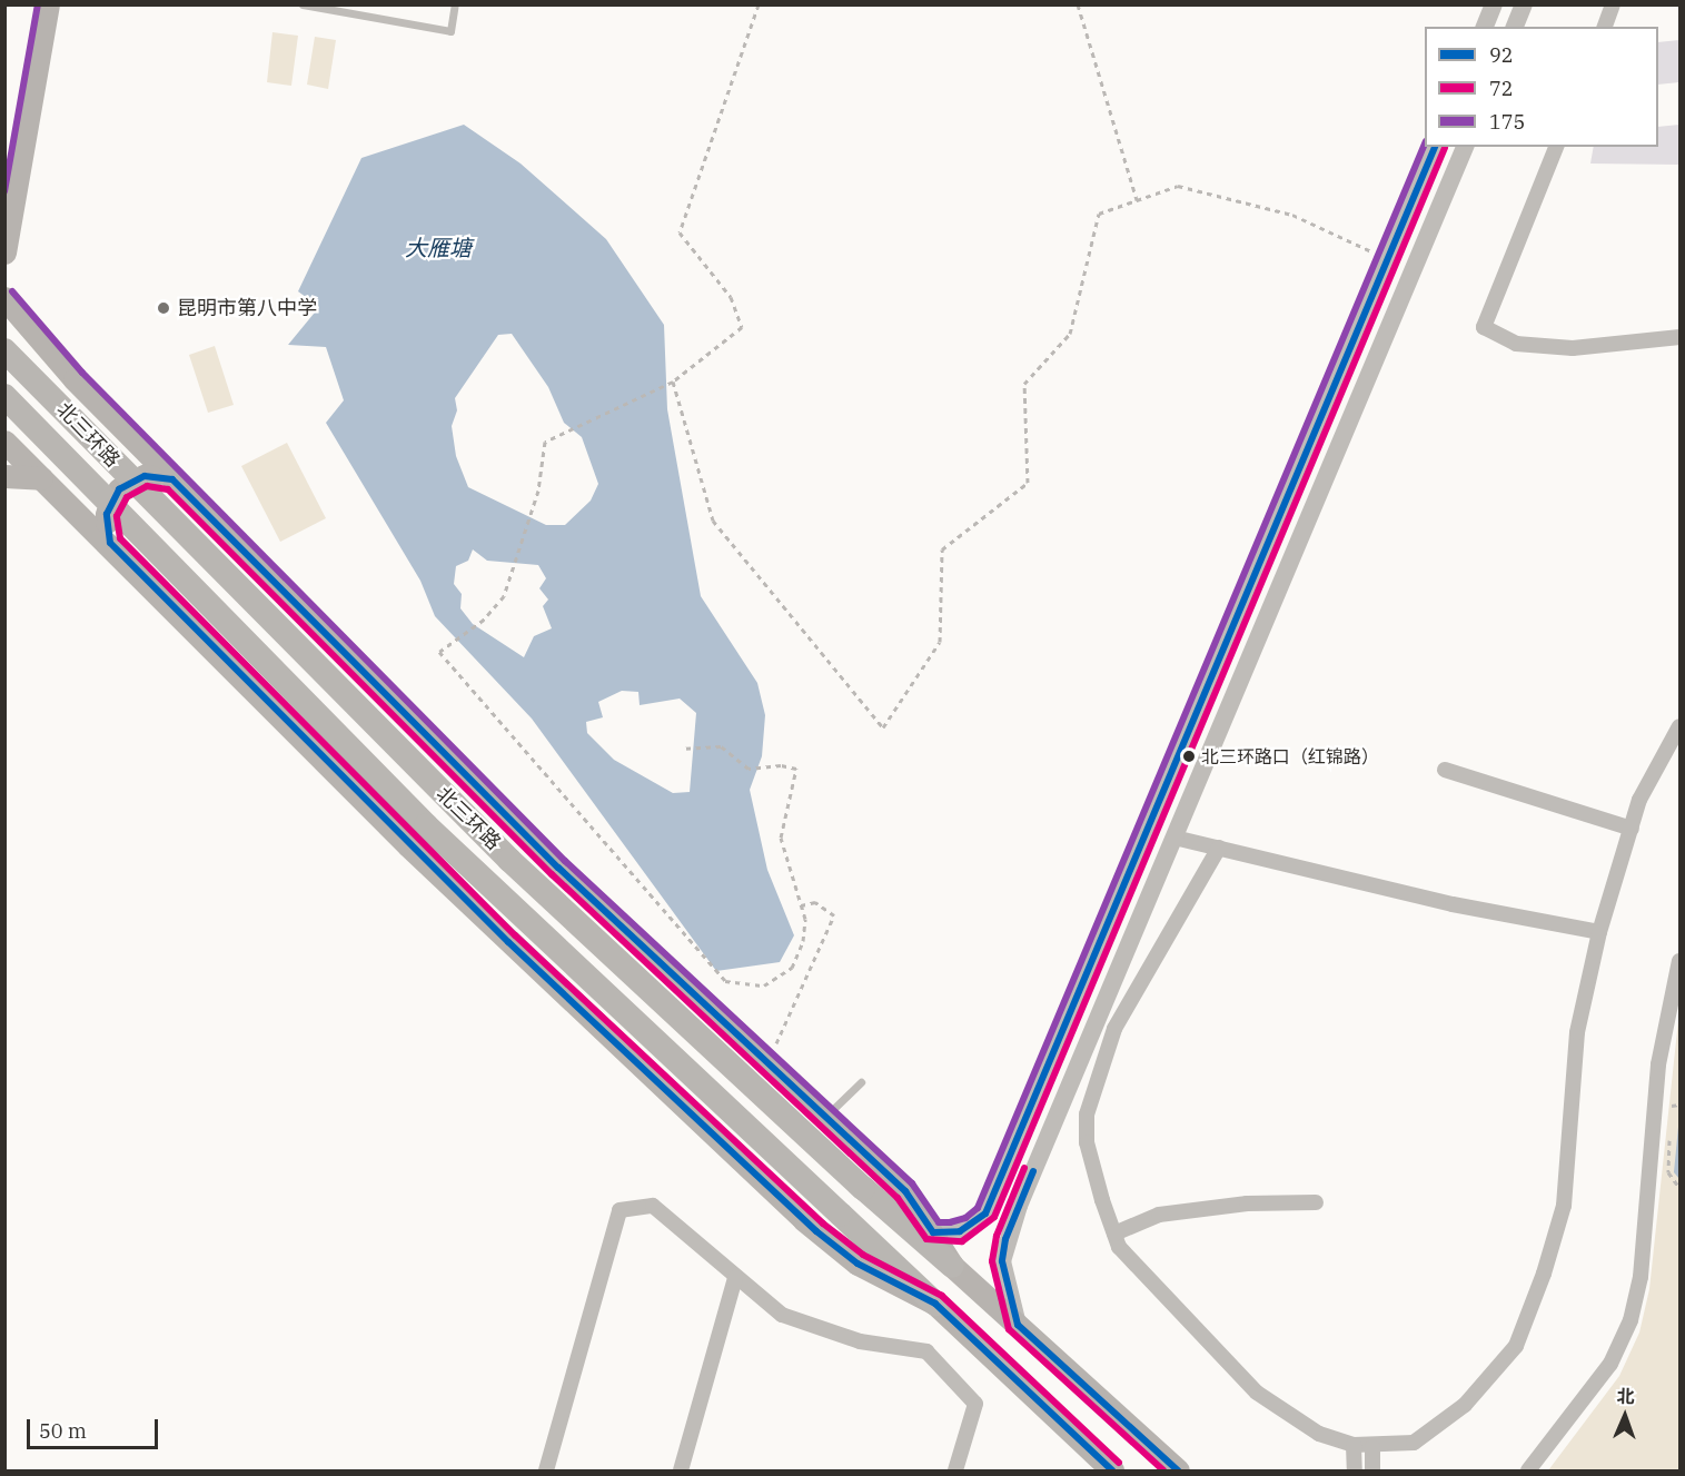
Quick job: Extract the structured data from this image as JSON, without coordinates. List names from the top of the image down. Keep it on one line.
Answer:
{"streets":{"highway":["北三环路"]},"water":["大雁塘"],"places":["昆明市第八中学","北三环路口（红锦路）"],"lines":["transit line 175","transit line 92","transit line 72"],"legend":["92","72","175"],"scale_bar":"50 m","north":"top"}
